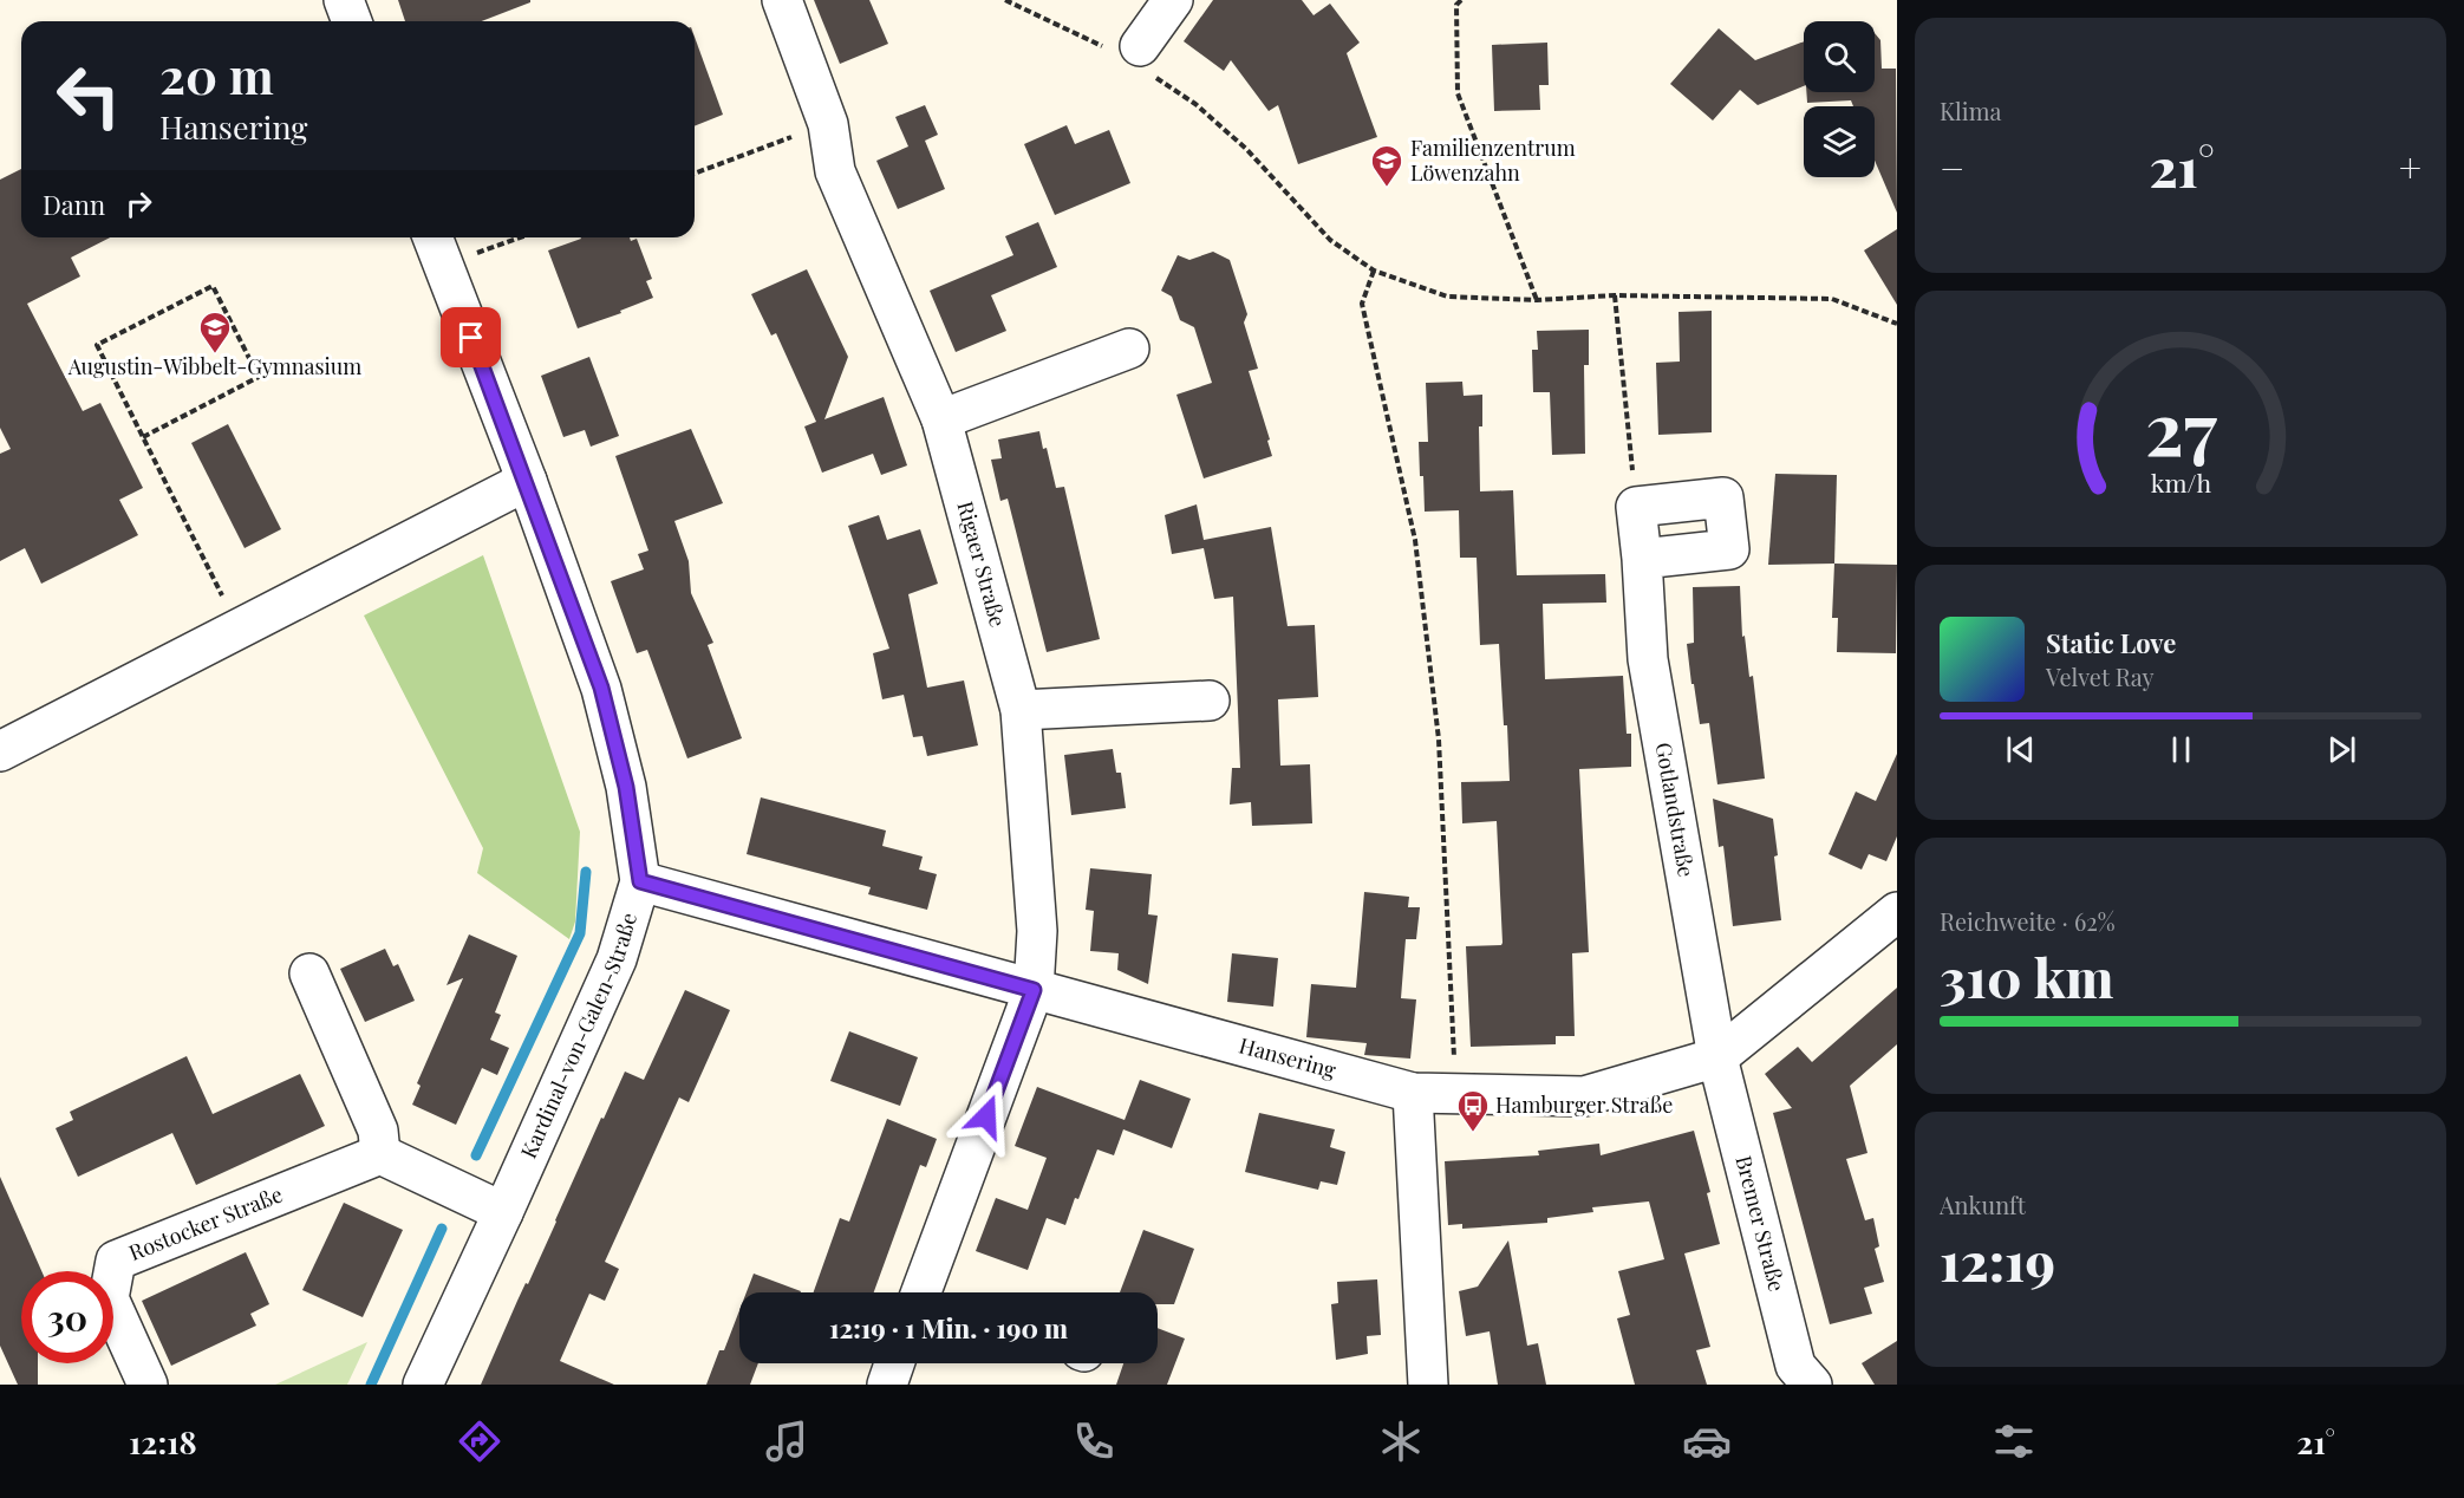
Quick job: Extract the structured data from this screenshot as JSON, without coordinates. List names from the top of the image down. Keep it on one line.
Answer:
{"streets":{"street":["Rigaer Straße","Gotlandstraße","Kardinal-von-Galen-Straße","Hansering","Rostocker Straße","Bremer Straße"]},"crossings":[["Rigaer Straße","Hansering"],["Gotlandstraße","Hansering"],["Gotlandstraße","Bremer Straße"],["Kardinal-von-Galen-Straße","Hansering"],["Hansering","Bremer Straße"]],"places":{"school or university":["Familienzentrum Löwenzahn","Augustin-Wibbelt-Gymnasium"],"bus stop":["Hamburger Straße"]},"page":{"tile":["Klima",["Reichweite · 62%","310 km"],["Ankunft","12:19"]],"turn":["20 m","Hansering"],"heat":["−","21°","+"],"then":"Dann","song":["Static Love","Velvet Ray"],"limit":"30","trip":"12:19 · 1 Min. · 190 m","tabs":["12:18","21°"],"gauge":["27","km/h"]}}
